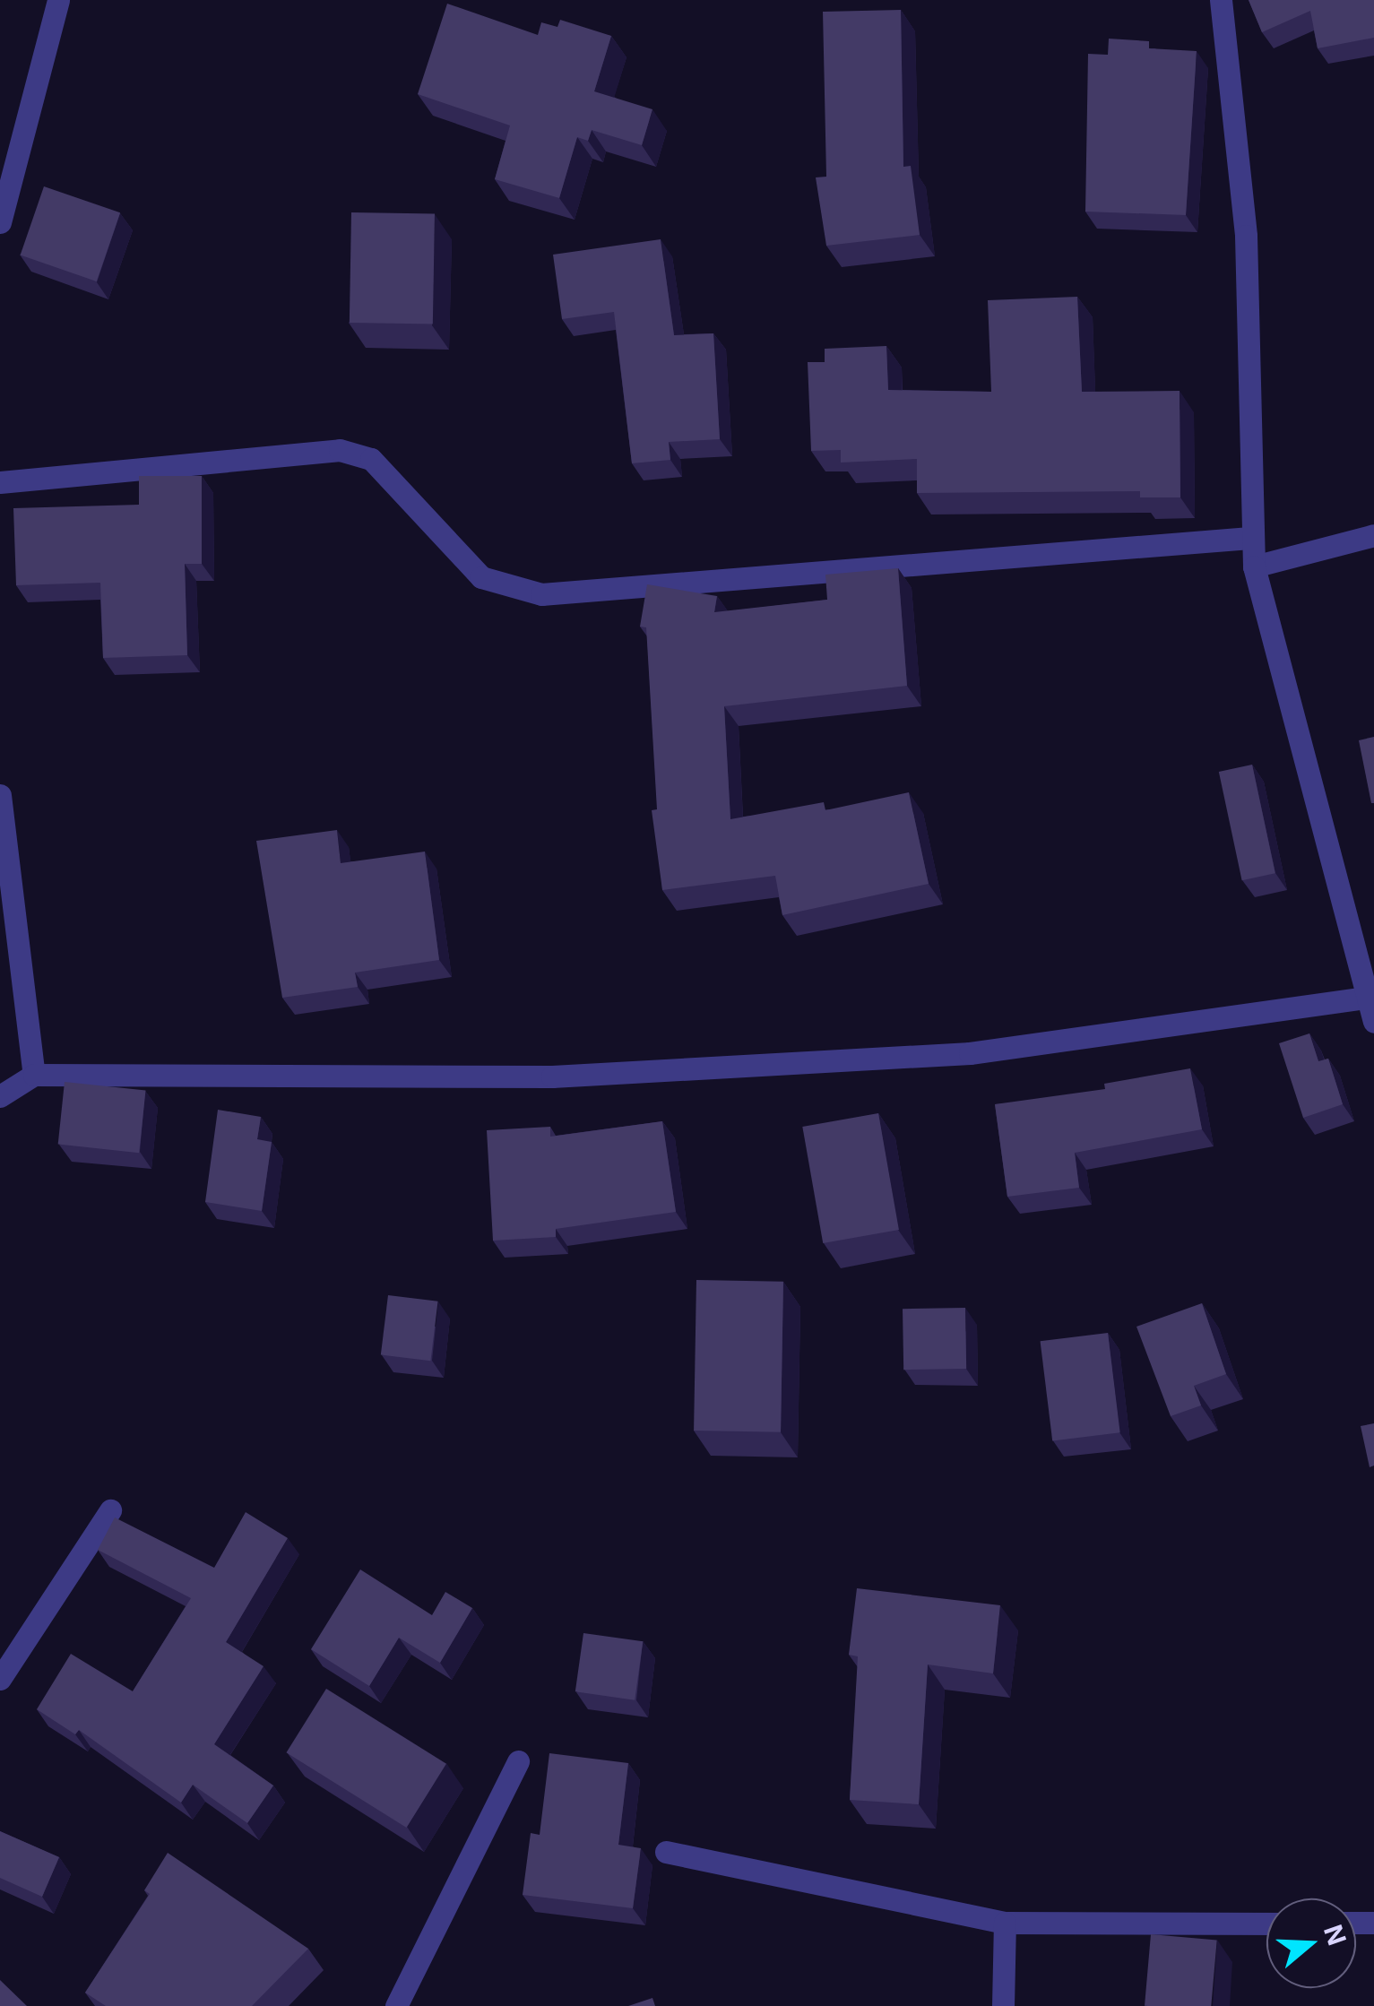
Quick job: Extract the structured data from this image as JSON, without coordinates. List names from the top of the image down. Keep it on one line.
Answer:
{"north":"right"}
